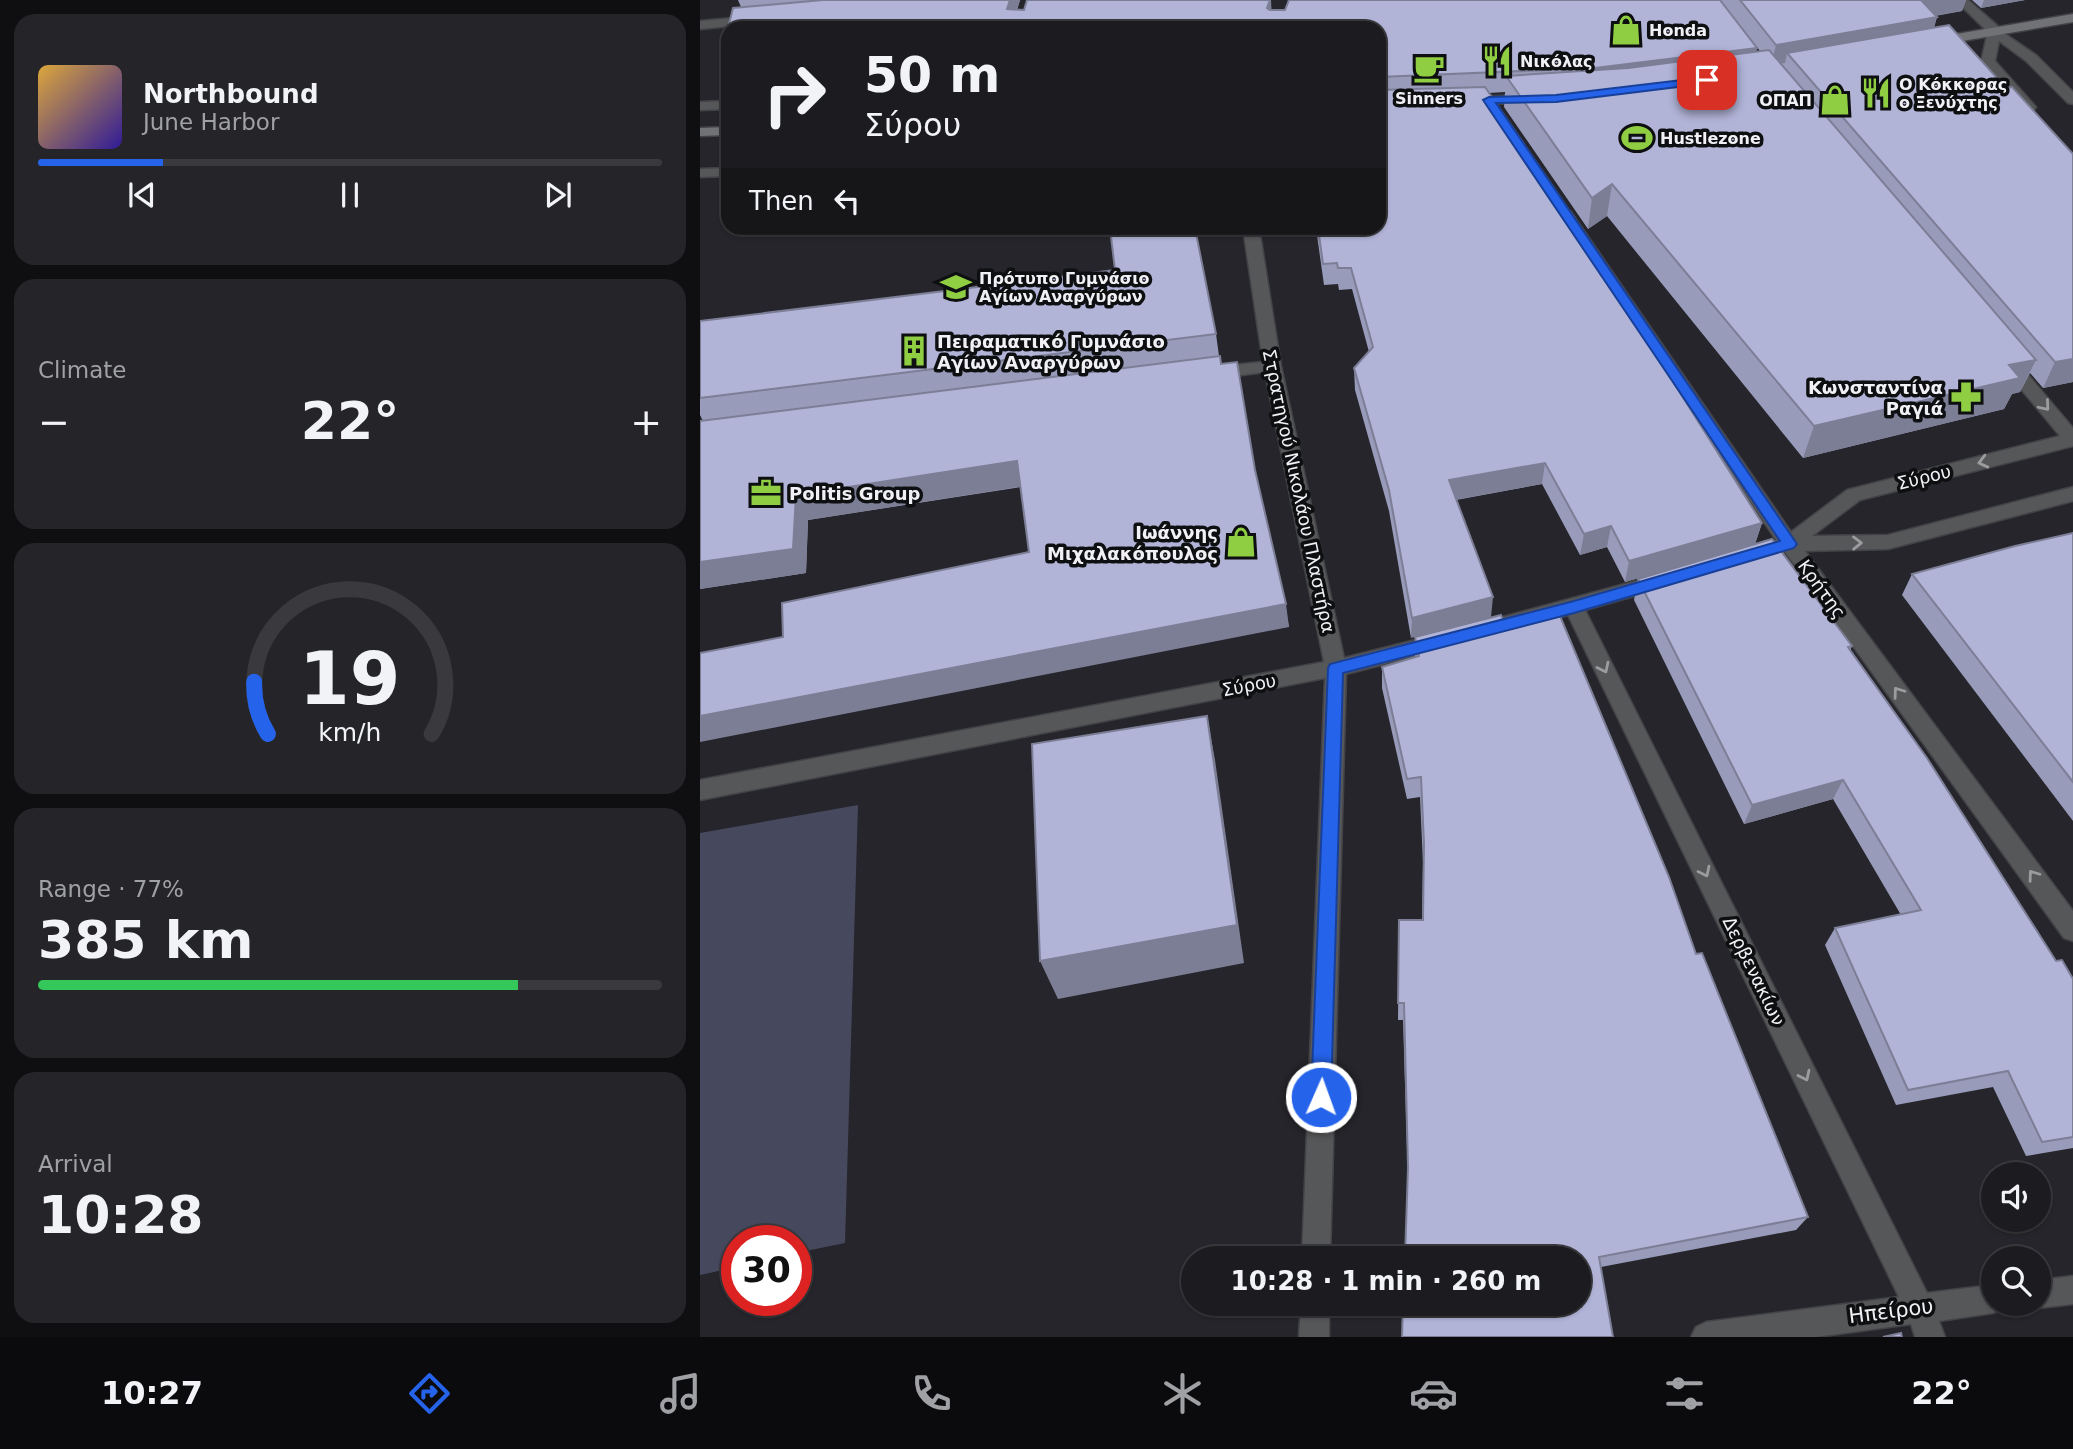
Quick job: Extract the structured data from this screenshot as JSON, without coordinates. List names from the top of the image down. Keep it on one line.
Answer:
{"streets":{"street":["Σύρου","Στρατηγού Νικολάου Πλαστήρα","Κρήτης","Δερβενακίων","Ηπείρου"]},"crossings":[["Σύρου","Στρατηγού Νικολάου Πλαστήρα"],["Σύρου","Κρήτης"],["Σύρου","Δερβενακίων"],["Δερβενακίων","Ηπείρου"]],"one_way":["Κρήτης","Δερβενακίων"],"places":{"shop":["Honda","ΟΠΑΠ","Ιωάννης Μιχαλακόπουλος"],"restaurant":["Νικόλας","Ο Κόκκορας ο Ξενύχτης"],"cafe":["Sinners"],"sports":["Hustlezone"],"school or university":["Πρότυπο Γυμνάσιο Αγίων Αναργύρων"],"building":["Πειραματικό Γυμνάσιο Αγίων Αναργύρων"],"pharmacy":["Κωνσταντίνα Ραγιά"],"office":["Politis Group"]},"page":{"turn":["50 m","Σύρου"],"song":["Northbound","June Harbor"],"then":"Then","tile":["Climate",["Range · 77%","385 km"],["Arrival","10:28"]],"heat":["−","22°","+"],"limit":"30","trip":"10:28 · 1 min · 260 m","tabs":["10:27","22°"],"gauge":["19","km/h"]}}
